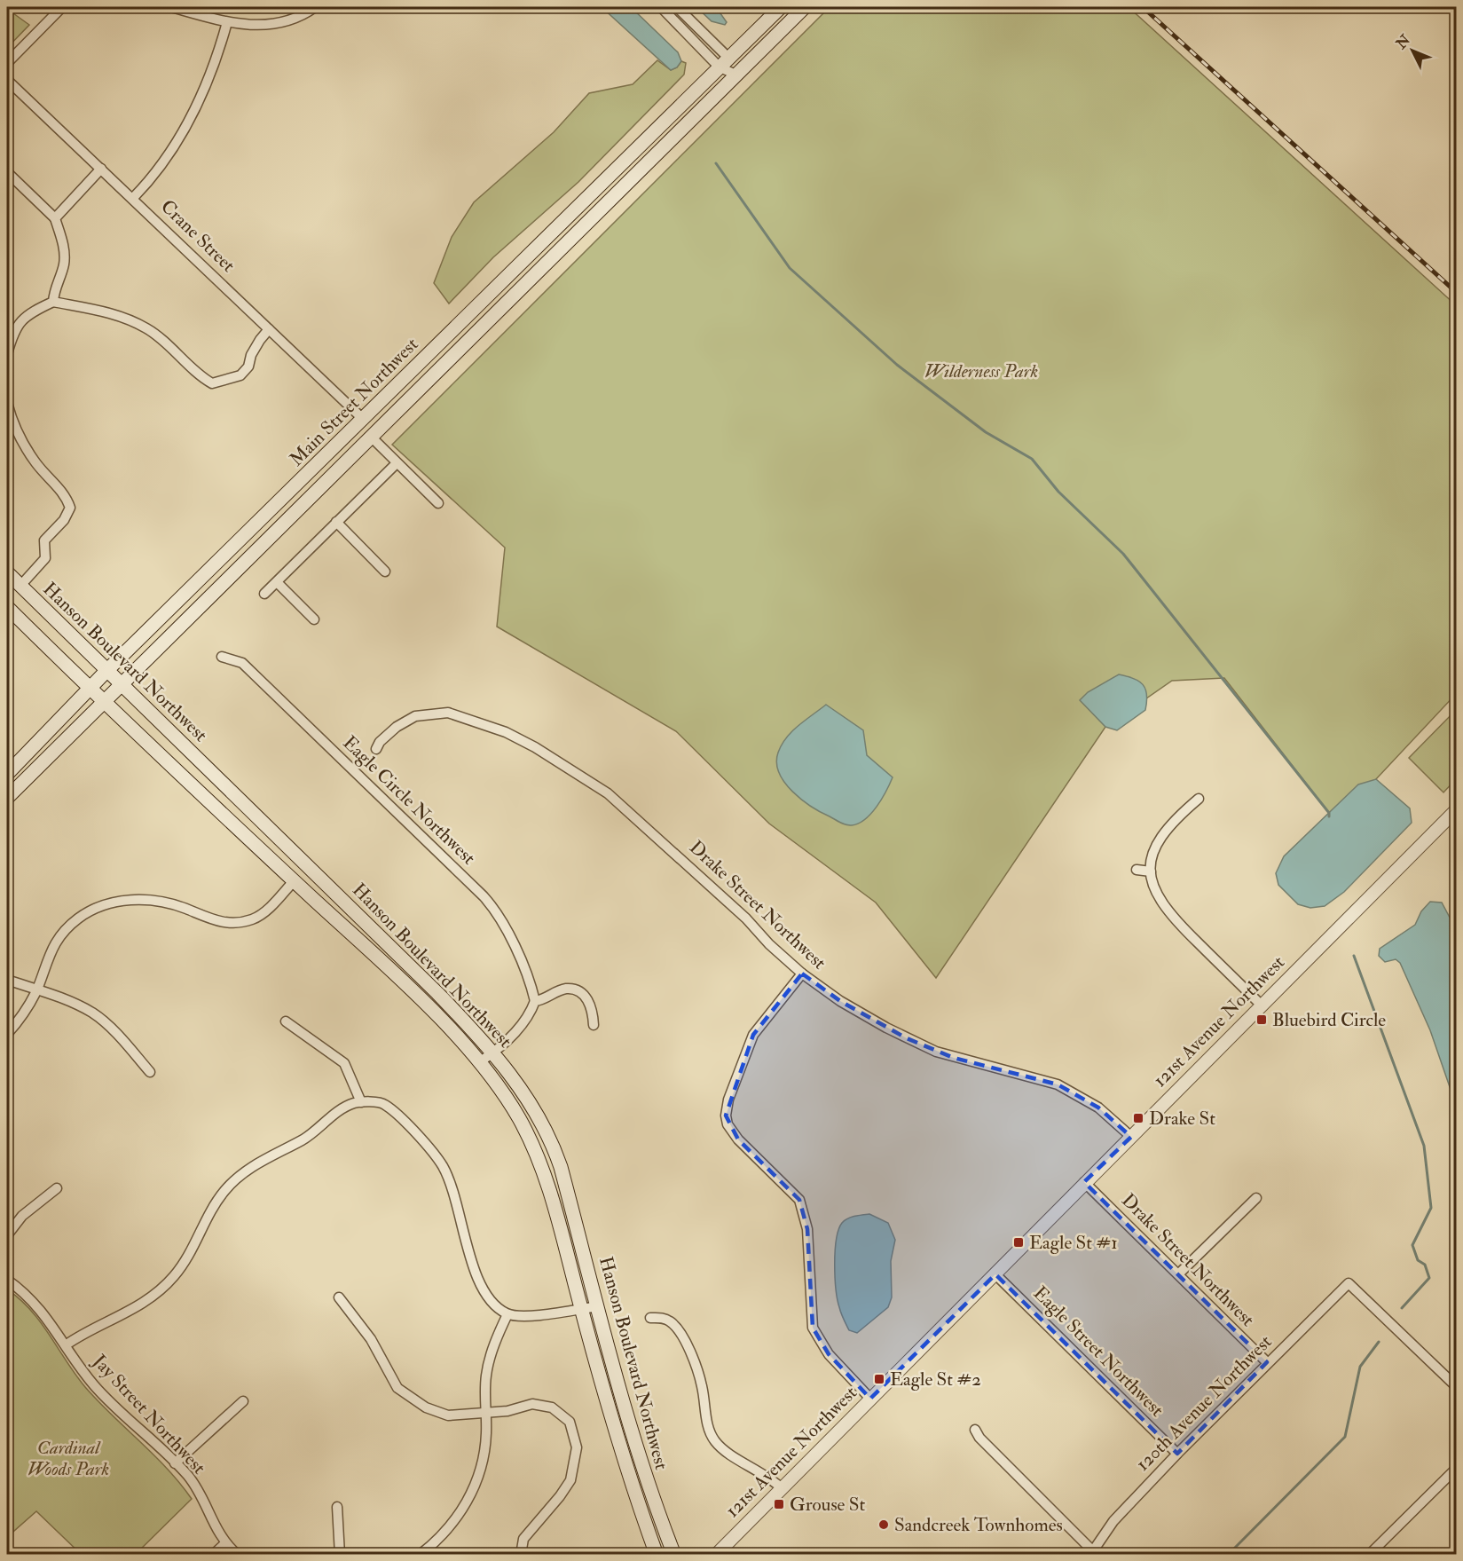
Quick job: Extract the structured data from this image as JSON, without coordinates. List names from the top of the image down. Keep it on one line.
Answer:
{"streets":{"main road":["Main Street Northwest","Hanson Boulevard Northwest"],"street":["Crane Street","Eagle Circle Northwest","Drake Street Northwest","121st Avenue Northwest","Eagle Street Northwest","120th Avenue Northwest","Jay Street Northwest"]},"crossings":[["Crane Street","Main Street Northwest"],["Main Street Northwest","Hanson Boulevard Northwest"],["Drake Street Northwest","121st Avenue Northwest"],["Drake Street Northwest","120th Avenue Northwest"],["121st Avenue Northwest","Eagle Street Northwest"],["Eagle Street Northwest","120th Avenue Northwest"]],"parks":["Wilderness Park","Cardinal Woods Park"],"places":{"transit":["Bluebird Circle","Drake St","Eagle St #1","Eagle St #2","Grouse St"],"other":["Sandcreek Townhomes"]},"north":"top left"}
